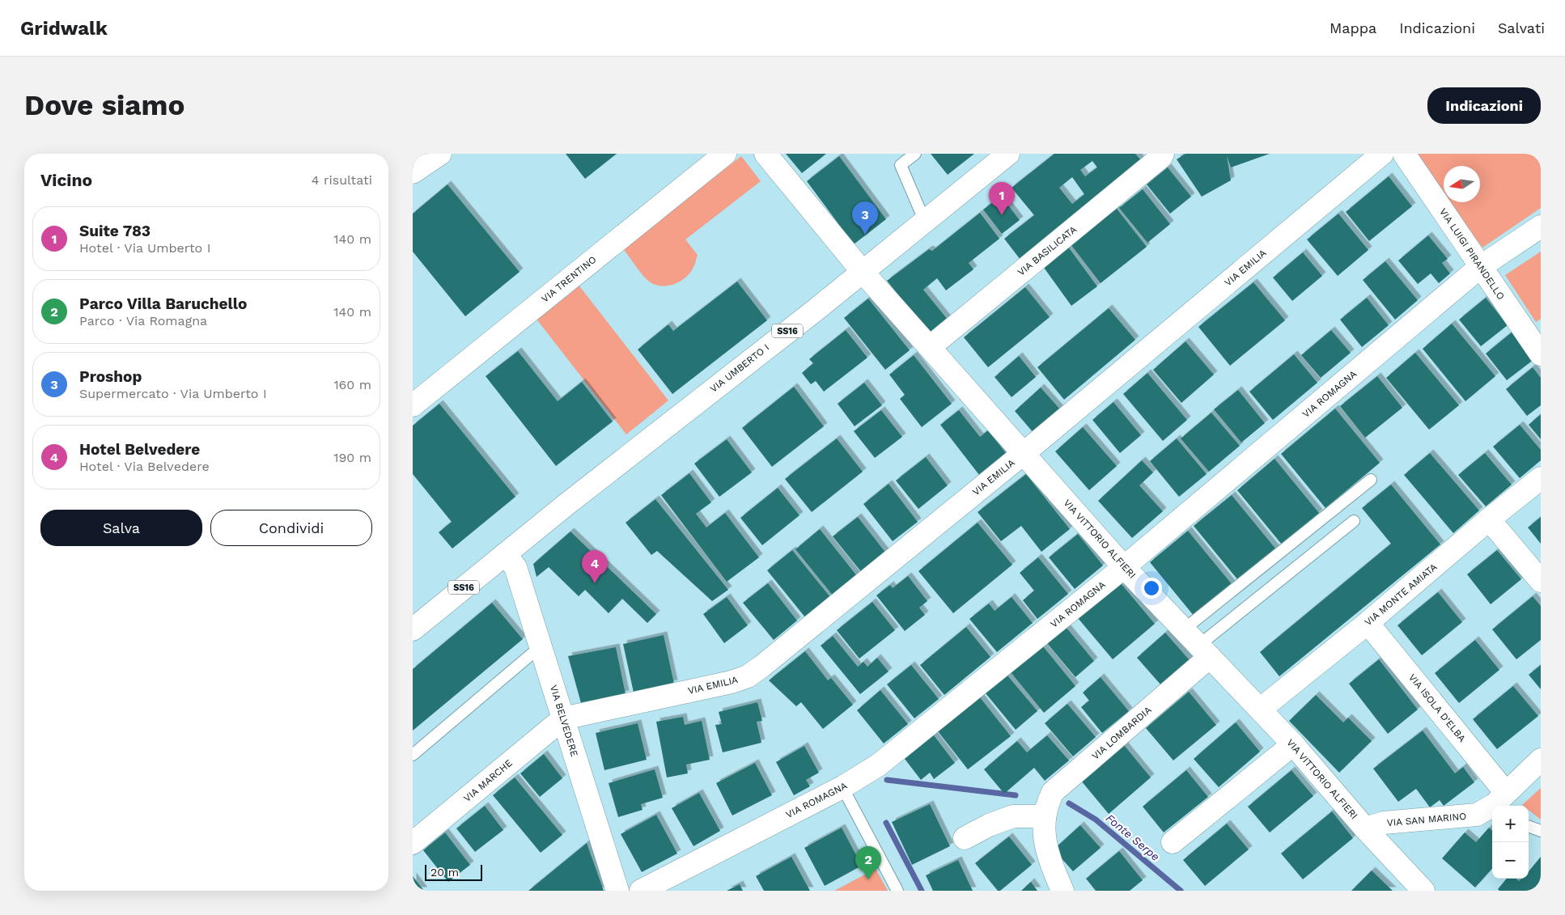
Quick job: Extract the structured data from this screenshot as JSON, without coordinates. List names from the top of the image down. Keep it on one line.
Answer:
{"streets":{"street":["VIA BASILICATA","VIA LUIGI PIRANDELLO","VIA EMILIA","VIA TRENTINO","SS16","VIA UMBERTO I","VIA ROMAGNA","VIA VITTORIO ALFIERI","VIA MONTE AMIATA","VIA ISOLA D'ELBA","VIA BELVEDERE","VIA LOMBARDIA","VIA MARCHE","VIA SAN MARINO"]},"crossings":[["VIA BASILICATA","VIA VITTORIO ALFIERI"],["VIA LUIGI PIRANDELLO","VIA ROMAGNA"],["VIA EMILIA","VIA VITTORIO ALFIERI"],["VIA EMILIA","VIA BELVEDERE"],["VIA EMILIA","VIA MARCHE"],["SS16","VIA UMBERTO I"],["SS16","VIA BELVEDERE"],["VIA UMBERTO I","VIA VITTORIO ALFIERI"],["VIA UMBERTO I","VIA BELVEDERE"],["VIA ROMAGNA","VIA VITTORIO ALFIERI"],["VIA VITTORIO ALFIERI","VIA MONTE AMIATA"],["VIA VITTORIO ALFIERI","VIA LOMBARDIA"],["VIA VITTORIO ALFIERI","VIA SAN MARINO"],["VIA MONTE AMIATA","VIA ISOLA D'ELBA"],["VIA ISOLA D'ELBA","VIA SAN MARINO"],["VIA BELVEDERE","VIA MARCHE"]],"water":["Fonte Serpe"],"scale_bar":"20 m","north":"left","page":{"header":"Gridwalk","nav":["Mappa","Indicazioni","Salvati"],"buttons":["Indicazioni",["Salva","Condividi"]],"title":"Dove siamo","heading":["Vicino","4 risultati"],"pins":["1","3","4","2"],"list":[{"mark":"1","name":"Suite 783","note":"Hotel · Via Umberto I","value":"140 m"},{"mark":"2","name":"Parco Villa Baruchello","note":"Parco · Via Romagna","value":"140 m"},{"mark":"3","name":"Proshop","note":"Supermercato · Via Umberto I","value":"160 m"},{"mark":"4","name":"Hotel Belvedere","note":"Hotel · Via Belvedere","value":"190 m"}],"map_buttons":["+","−"],"scale":"20 m"}}
